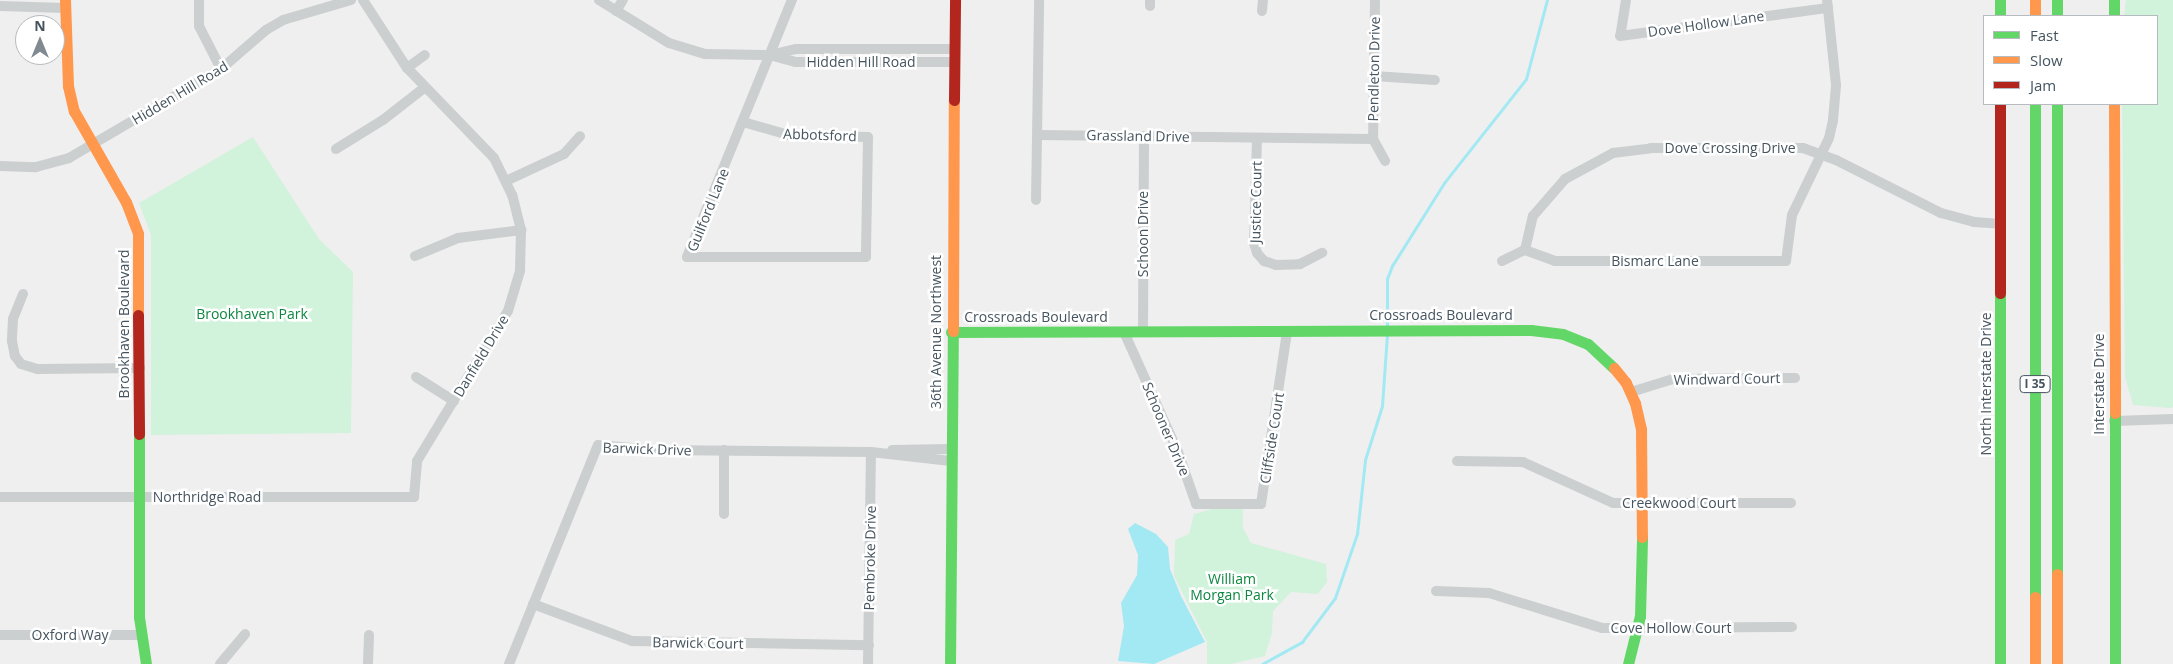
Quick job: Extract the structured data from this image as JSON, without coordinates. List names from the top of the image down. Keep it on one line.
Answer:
{"streets":{"main road":["Crossroads Boulevard","Brookhaven Boulevard","36th Avenue Northwest","North Interstate Drive","I 35","Interstate Drive"],"street":["Dove Hollow Lane","Hidden Hill Road","Pendleton Drive","Abbotsford","Grassland Drive","Dove Crossing Drive","Justice Court","Guilford Lane","Schoon Drive","Bismarc Lane","Danfield Drive","Windward Court","Schooner Drive","Cliffside Court","Barwick Drive","Northridge Road","Creekwood Court","Pembroke Drive","Cove Hollow Court","Oxford Way","Barwick Court"]},"crossings":[["Hidden Hill Road","Guilford Lane"],["Hidden Hill Road","Brookhaven Boulevard"],["Hidden Hill Road","36th Avenue Northwest"],["Pendleton Drive","Grassland Drive"],["Abbotsford","Guilford Lane"],["Grassland Drive","Justice Court"],["Grassland Drive","Schoon Drive"],["Dove Crossing Drive","Bismarc Lane"],["Dove Crossing Drive","North Interstate Drive"],["Schoon Drive","Crossroads Boulevard"],["Crossroads Boulevard","36th Avenue Northwest"],["Crossroads Boulevard","Windward Court"],["Crossroads Boulevard","Schooner Drive"],["Crossroads Boulevard","Cliffside Court"],["Crossroads Boulevard","Creekwood Court"],["Crossroads Boulevard","Cove Hollow Court"],["Brookhaven Boulevard","Northridge Road"],["Brookhaven Boulevard","Oxford Way"],["36th Avenue Northwest","Barwick Drive"],["Danfield Drive","Northridge Road"],["Schooner Drive","Cliffside Court"],["Barwick Drive","Pembroke Drive"],["Barwick Drive","Barwick Court"],["Pembroke Drive","Barwick Court"]],"parks":["Brookhaven Park","William Morgan Park"],"legend":["Fast","Slow","Jam"],"north":"top"}
